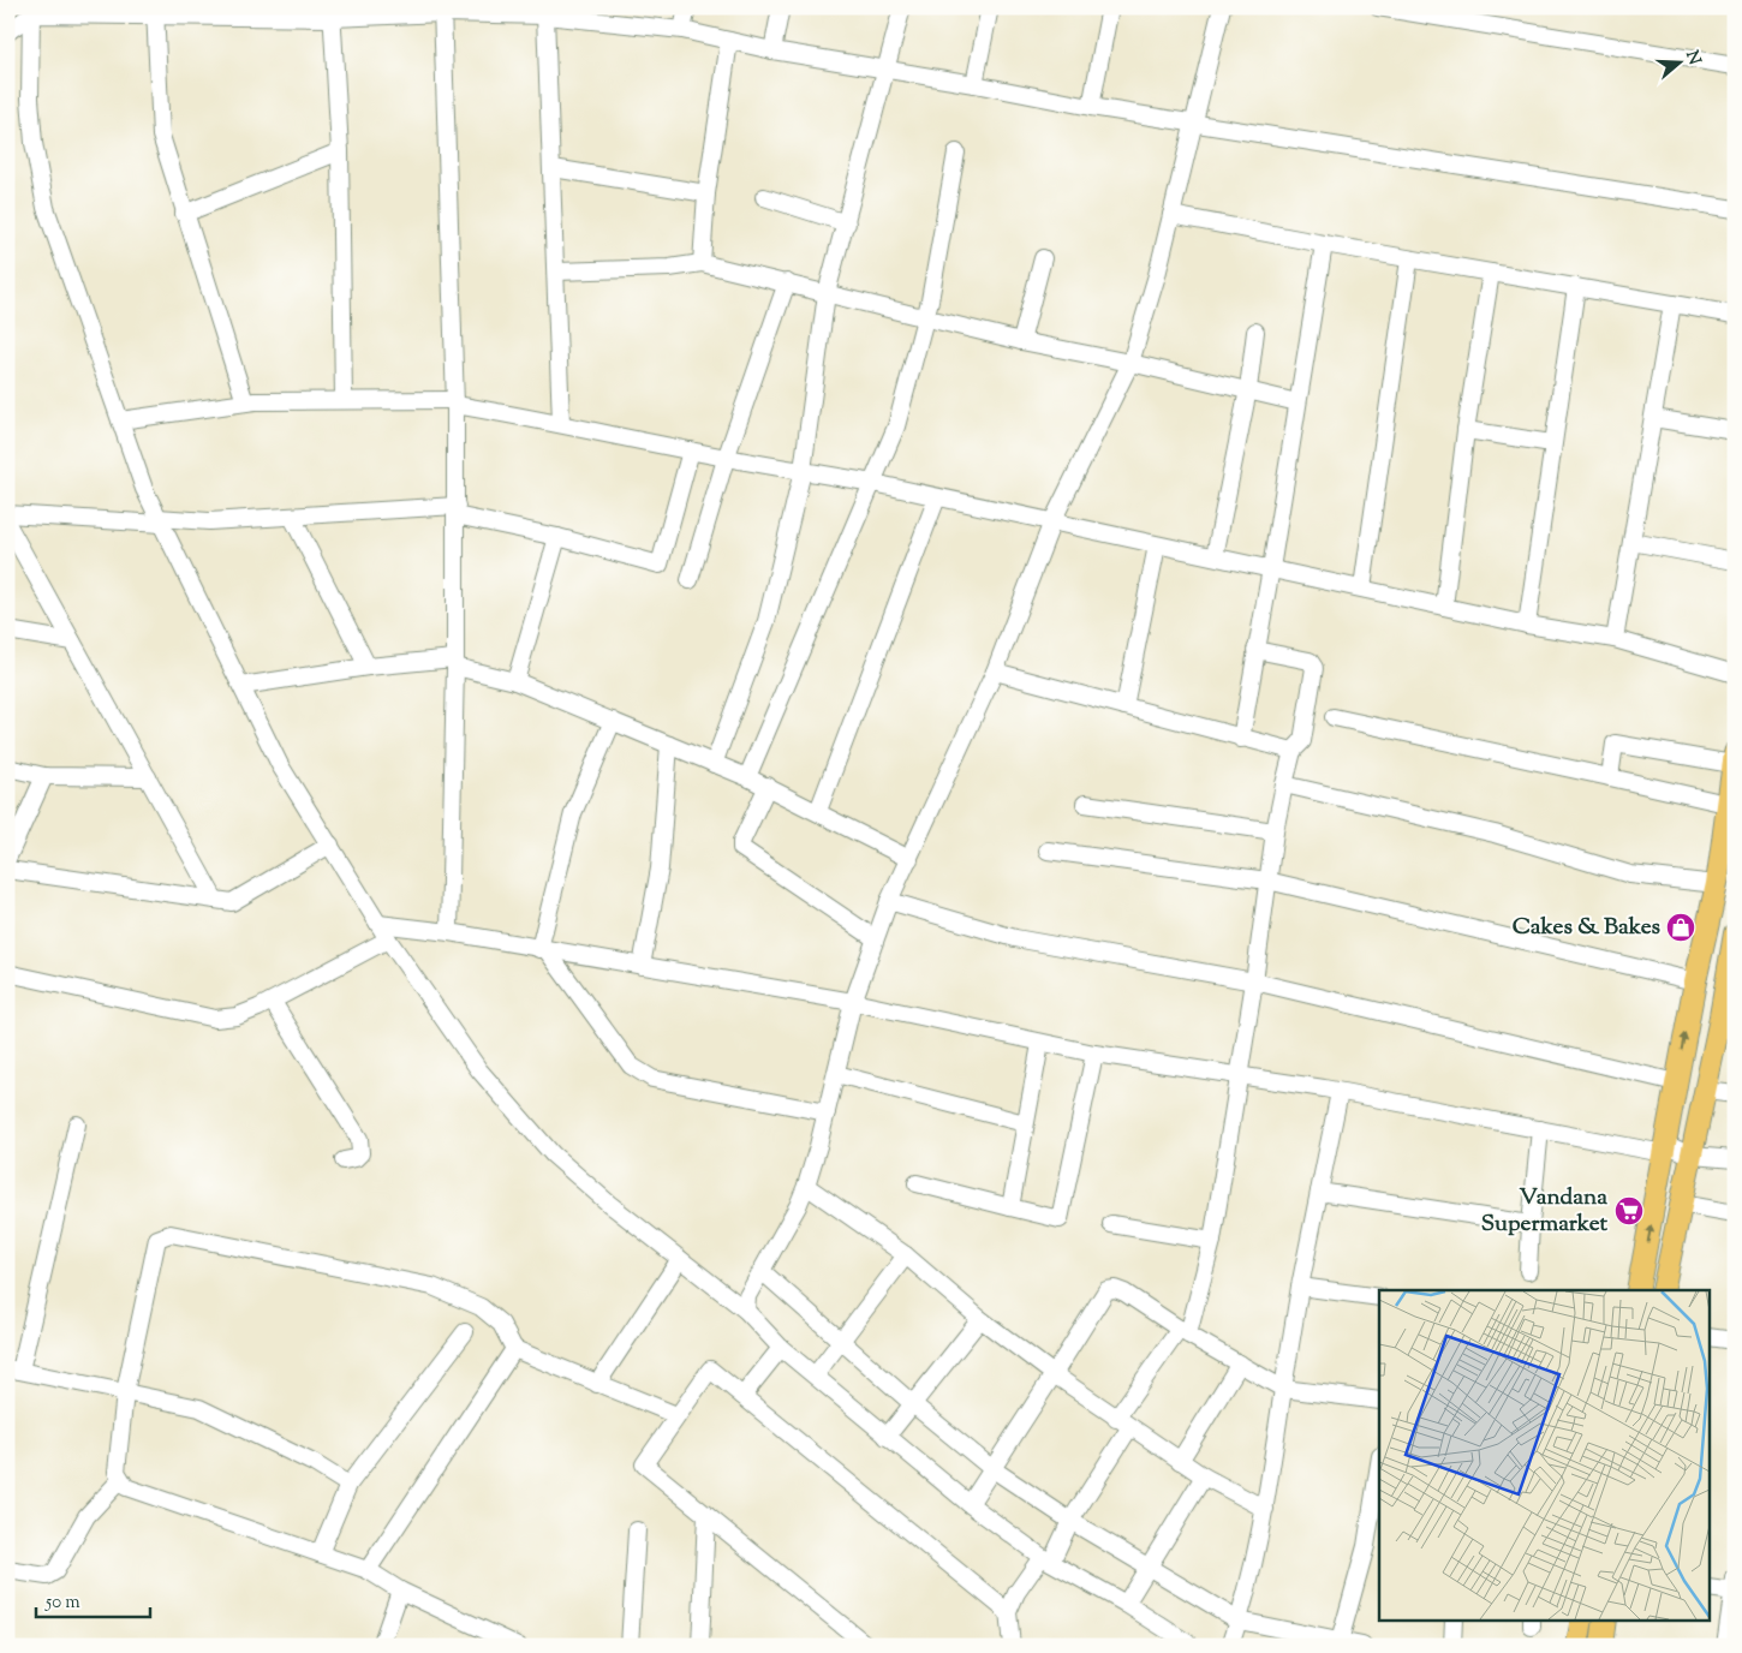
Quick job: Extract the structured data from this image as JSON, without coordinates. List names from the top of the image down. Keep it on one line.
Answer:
{"places":{"shop":["Cakes & Bakes"],"supermarket":["Vandana Supermarket"]},"scale_bar":"50 m","north":"right"}
